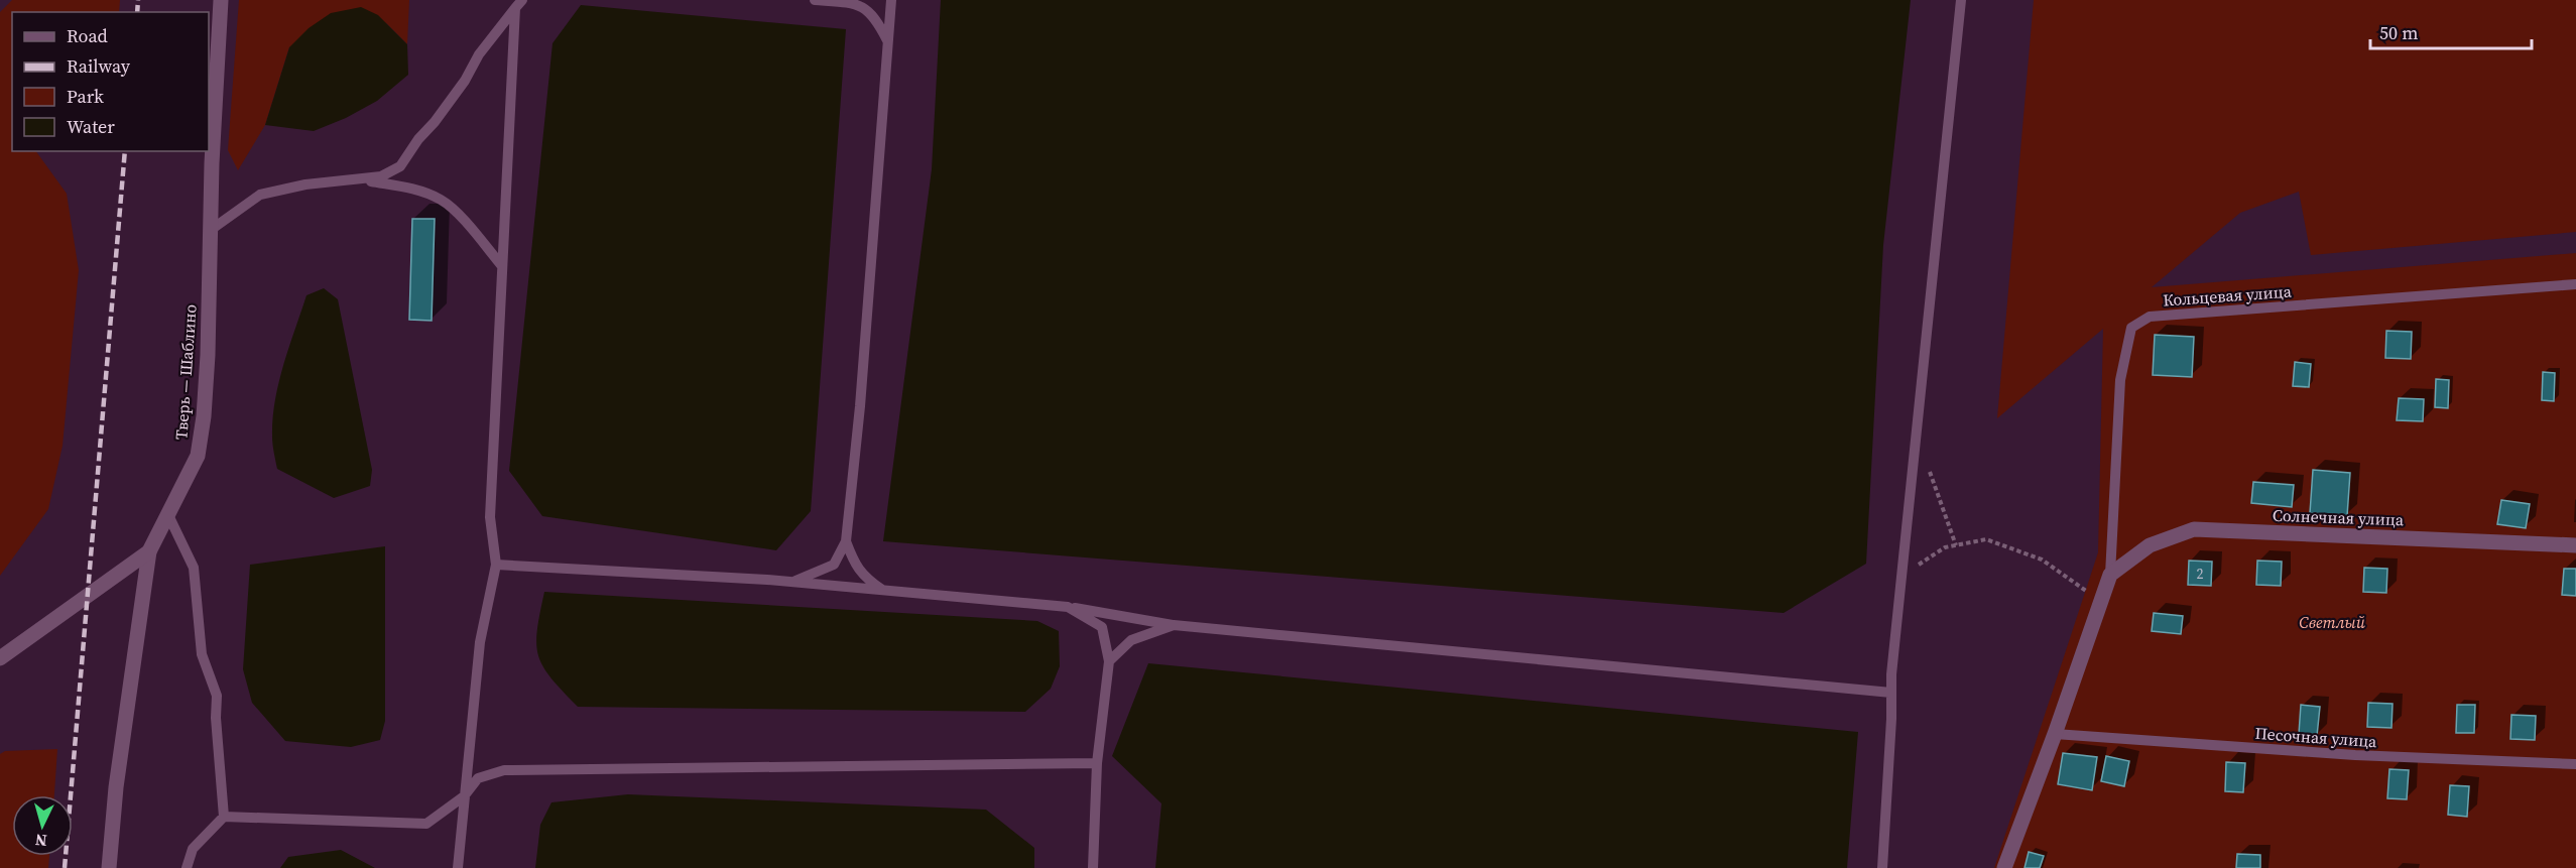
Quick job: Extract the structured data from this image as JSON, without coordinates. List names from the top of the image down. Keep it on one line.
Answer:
{"streets":{"street":["Тверь — Шаблино","Солнечная улица"],"lane":["Кольцевая улица","Песочная улица"]},"crossings":[["Кольцевая улица","Солнечная улица"]],"parks":["Светлый"],"house_numbers":["2"],"legend":["Road","Railway","Park","Water"],"scale_bar":"50 m","north":"bottom"}
